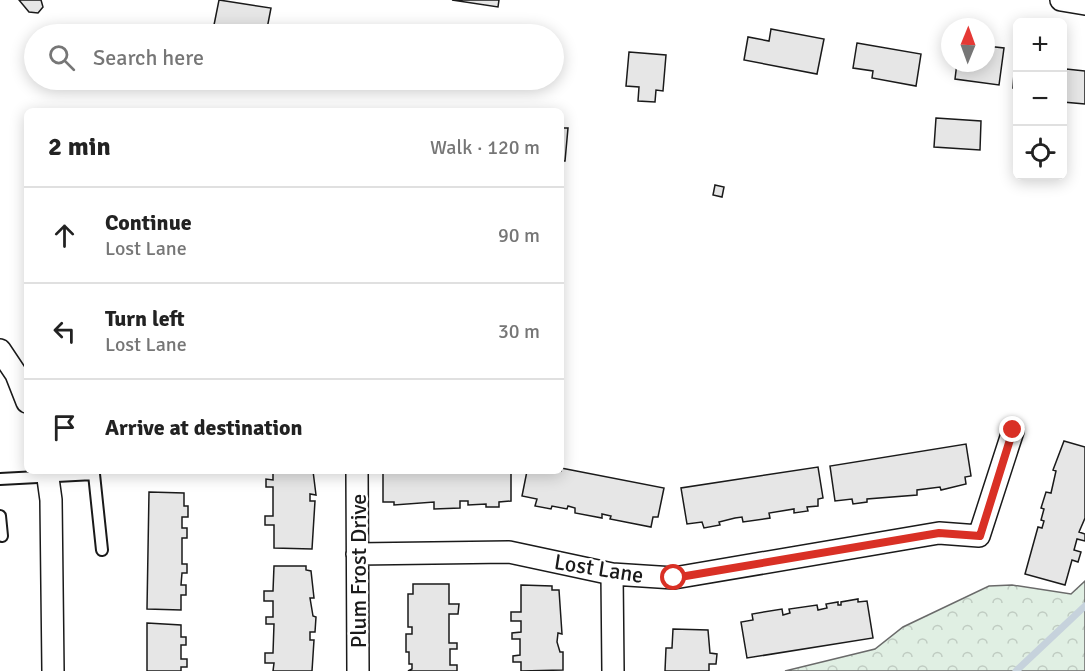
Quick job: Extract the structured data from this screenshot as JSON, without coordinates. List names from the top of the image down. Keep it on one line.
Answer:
{"streets":{"street":["Lost Lane","Plum Frost Drive"]},"crossings":[["Lost Lane","Plum Frost Drive"]],"north":"top","page":{"map_buttons":["+","−"],"search":"Search here","heading":["2 min","Walk · 120 m"],"list":[["Continue","Lost Lane","90 m"],["Turn left","Lost Lane","30 m"],"Arrive at destination"]}}
